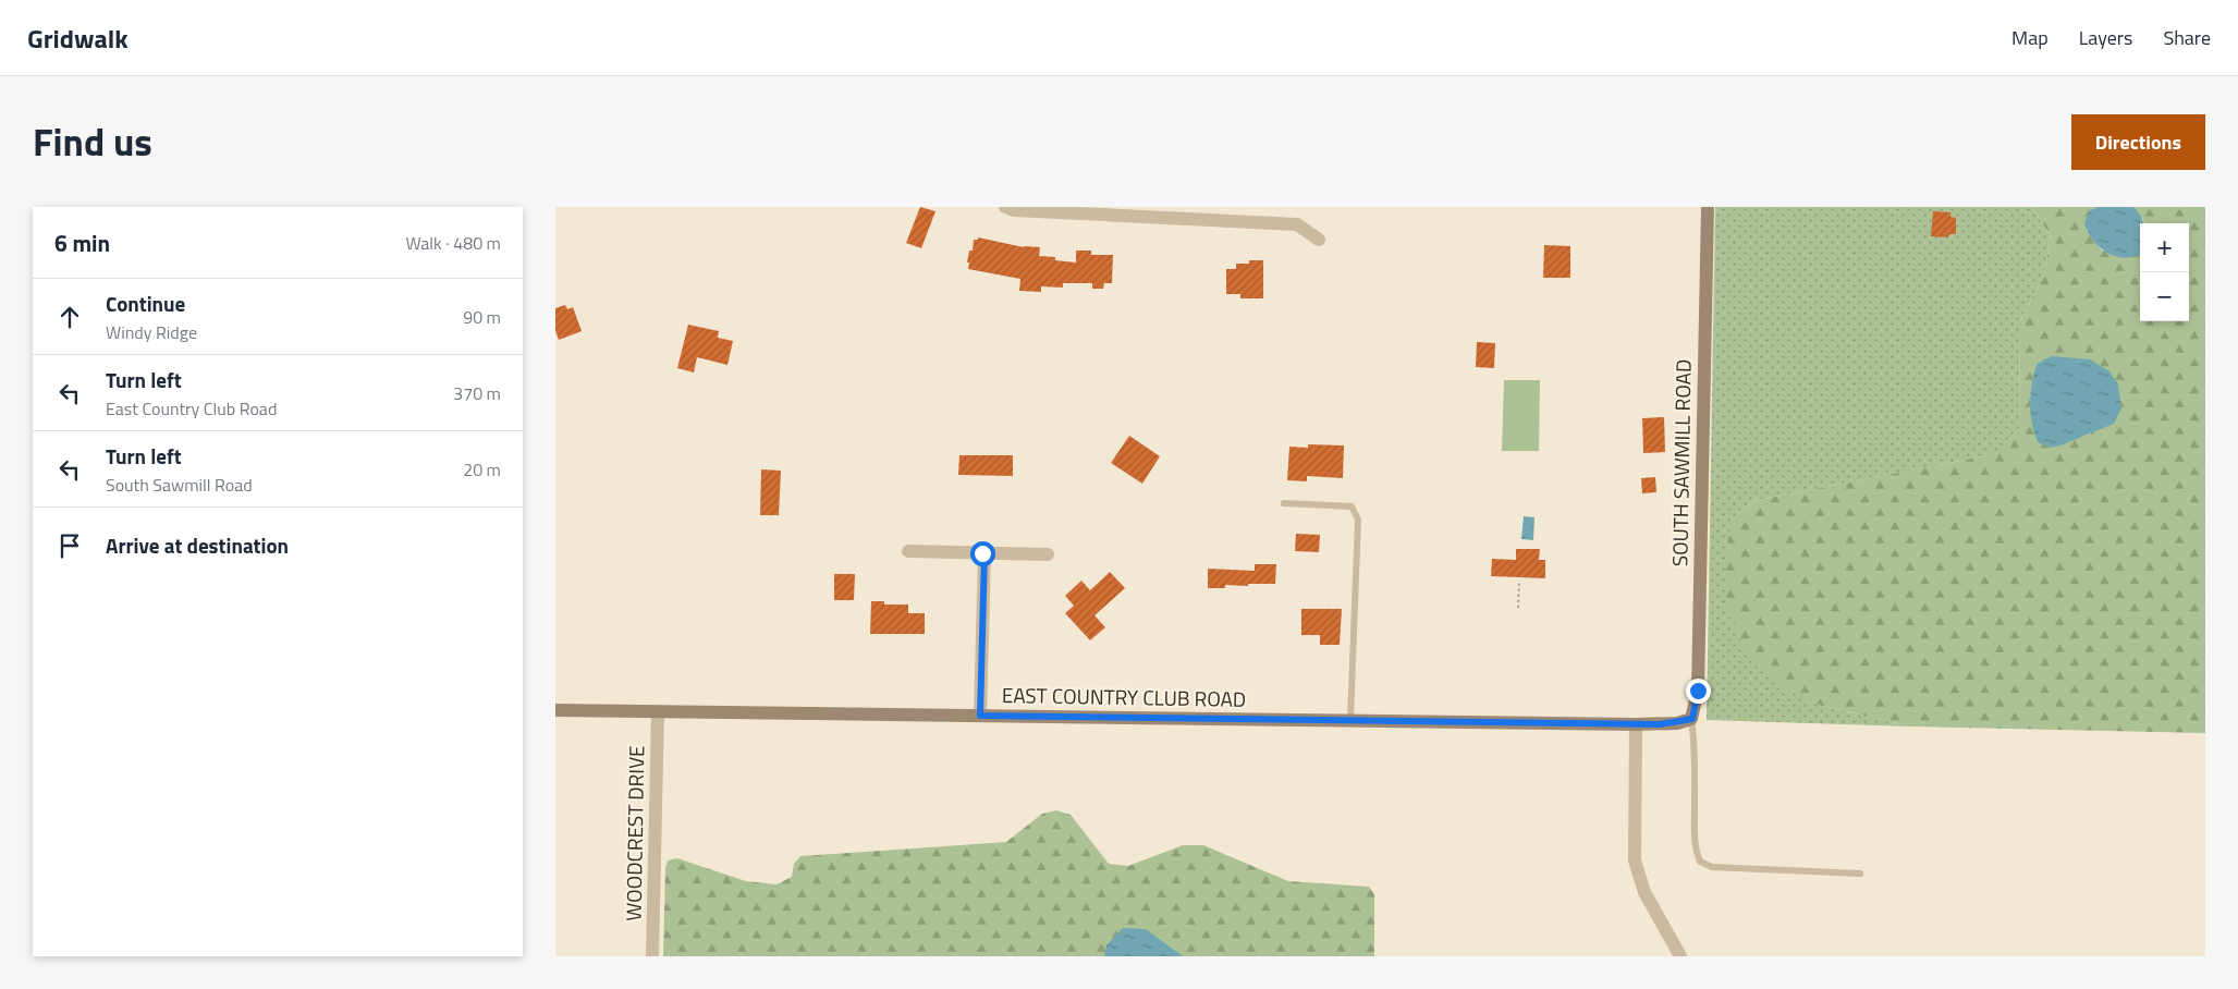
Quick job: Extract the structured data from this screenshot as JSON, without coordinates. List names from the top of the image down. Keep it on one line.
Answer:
{"streets":{"street":["SOUTH SAWMILL ROAD","EAST COUNTRY CLUB ROAD","WOODCREST DRIVE"]},"crossings":[["SOUTH SAWMILL ROAD","EAST COUNTRY CLUB ROAD"],["EAST COUNTRY CLUB ROAD","WOODCREST DRIVE"]],"page":{"header":"Gridwalk","nav":["Map","Layers","Share"],"title":"Find us","buttons":"Directions","heading":["6 min","Walk · 480 m"],"map_buttons":["+","−"],"list":[["Continue","Windy Ridge","90 m"],["Turn left","East Country Club Road","370 m"],["Turn left","South Sawmill Road","20 m"],"Arrive at destination"]}}
